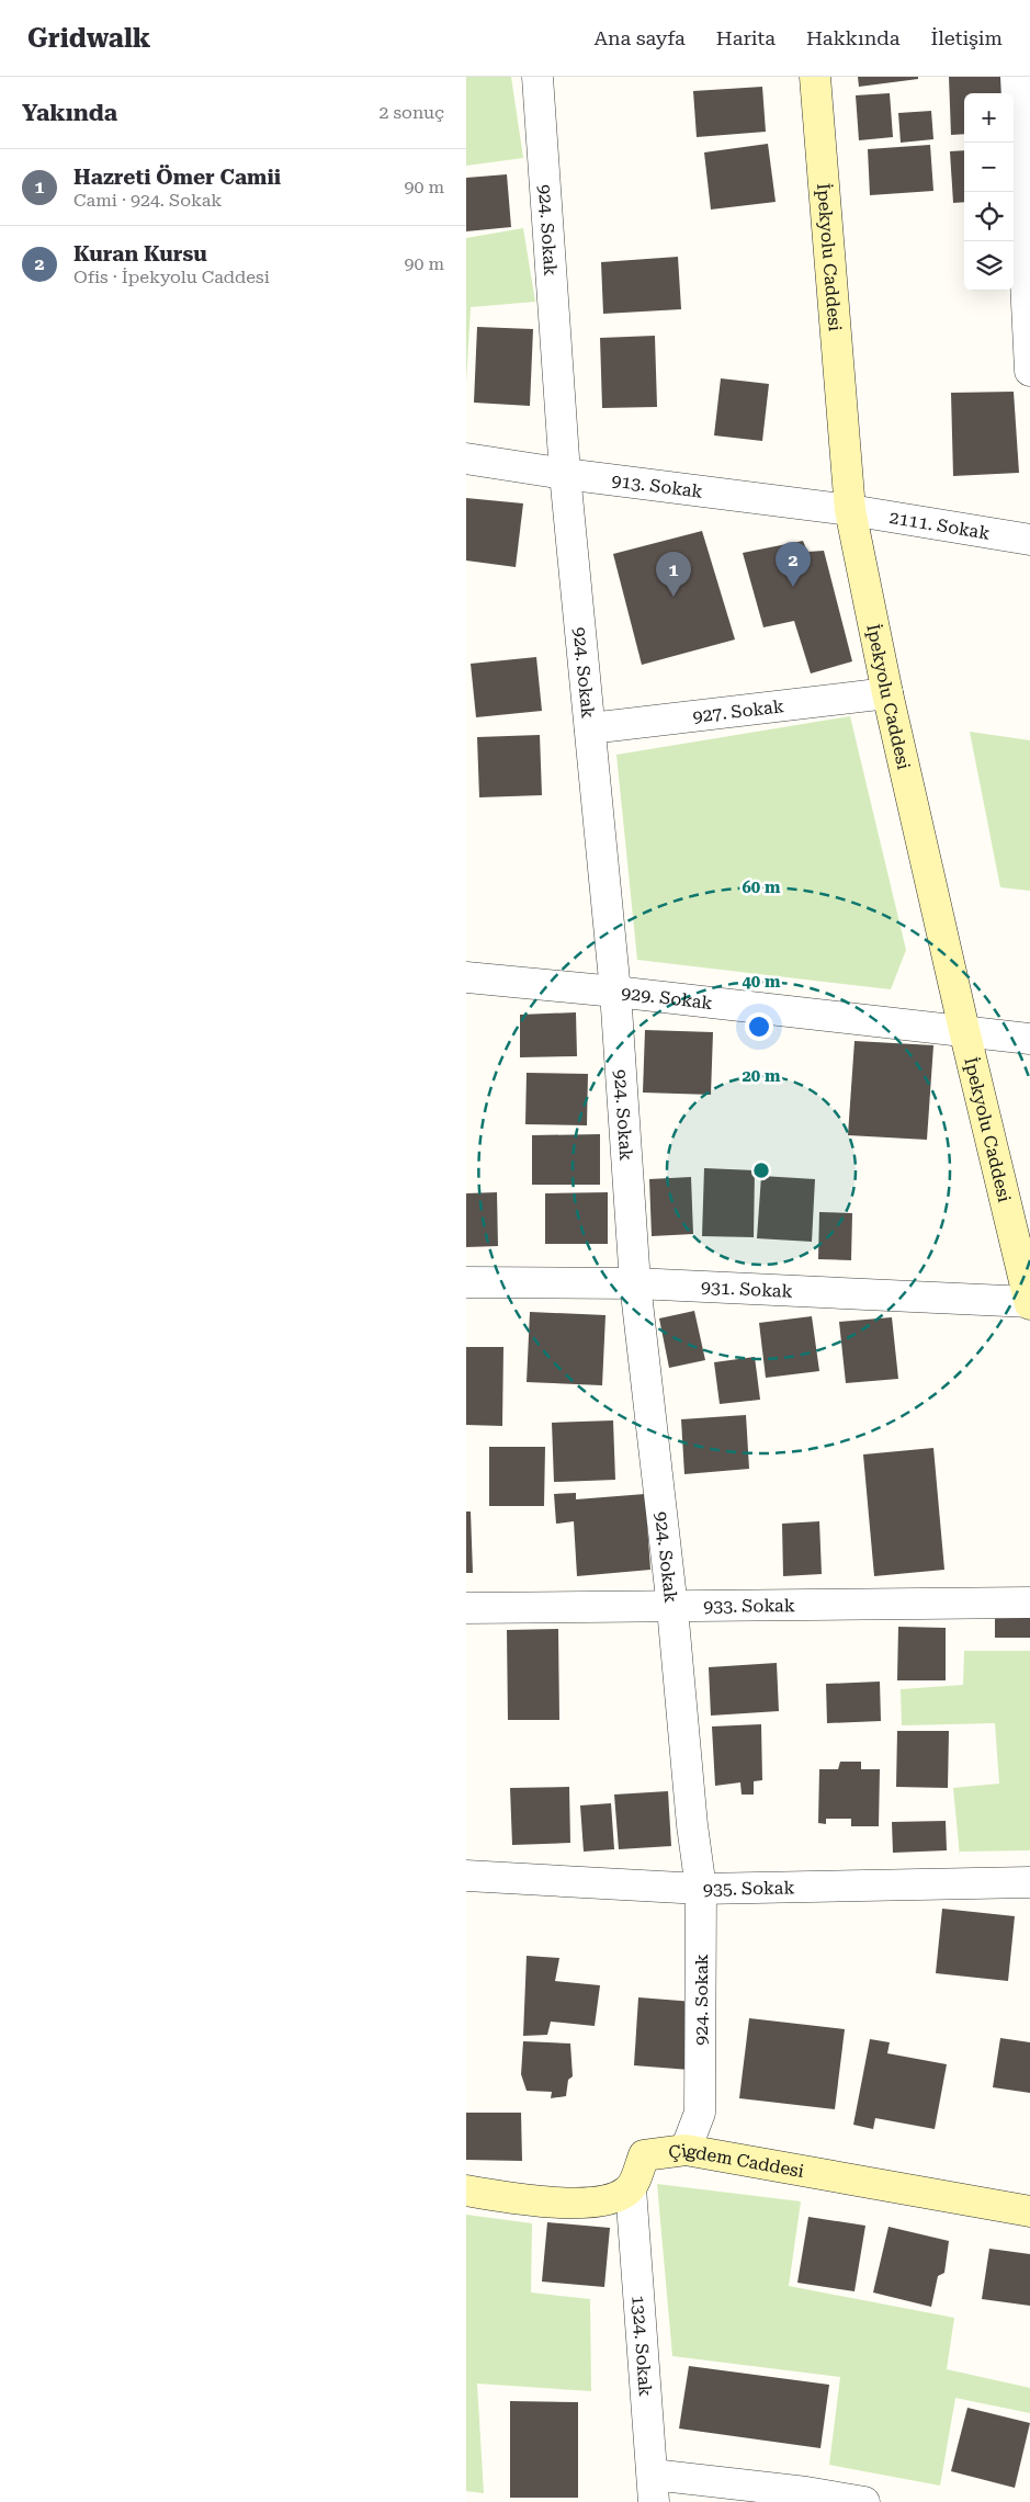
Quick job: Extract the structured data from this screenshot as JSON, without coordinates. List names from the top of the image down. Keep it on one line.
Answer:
{"streets":{"street":["924. Sokak","İpekyolu Caddesi","913. Sokak","2111. Sokak","927. Sokak","929. Sokak","931. Sokak","933. Sokak","935. Sokak","Çigdem Caddesi","1324. Sokak"]},"crossings":[["924. Sokak","913. Sokak"],["924. Sokak","927. Sokak"],["924. Sokak","929. Sokak"],["924. Sokak","931. Sokak"],["924. Sokak","933. Sokak"],["924. Sokak","935. Sokak"],["924. Sokak","Çigdem Caddesi"],["İpekyolu Caddesi","913. Sokak"],["İpekyolu Caddesi","2111. Sokak"],["İpekyolu Caddesi","927. Sokak"],["İpekyolu Caddesi","929. Sokak"],["İpekyolu Caddesi","931. Sokak"],["913. Sokak","2111. Sokak"],["Çigdem Caddesi","1324. Sokak"]],"page":{"header":"Gridwalk","nav":["Ana sayfa","Harita","Hakkında","İletişim"],"heading":["Yakında","2 sonuç"],"map_buttons":["+","−"],"list":[{"mark":"1","name":"Hazreti Ömer Camii","note":"Cami · 924. Sokak","value":"90 m"},{"mark":"2","name":"Kuran Kursu","note":"Ofis · İpekyolu Caddesi","value":"90 m"}],"pins":["2","1"]},"rings":["60 m","40 m","20 m"]}
